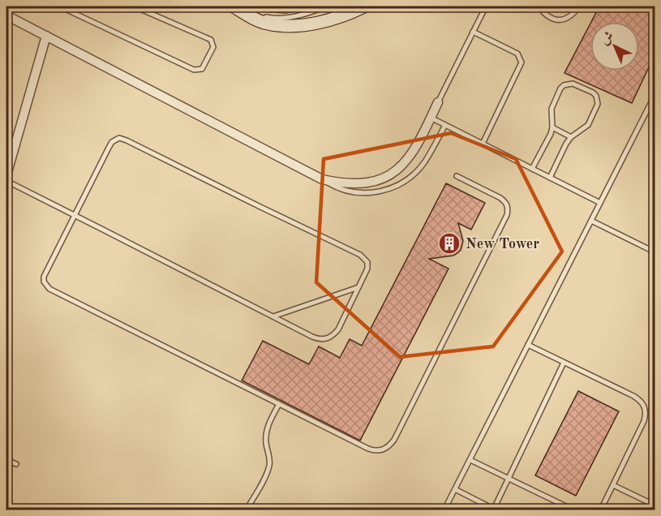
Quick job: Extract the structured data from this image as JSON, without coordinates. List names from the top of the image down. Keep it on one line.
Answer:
{"places":{"building":["New Tower"]},"north":"top left"}
